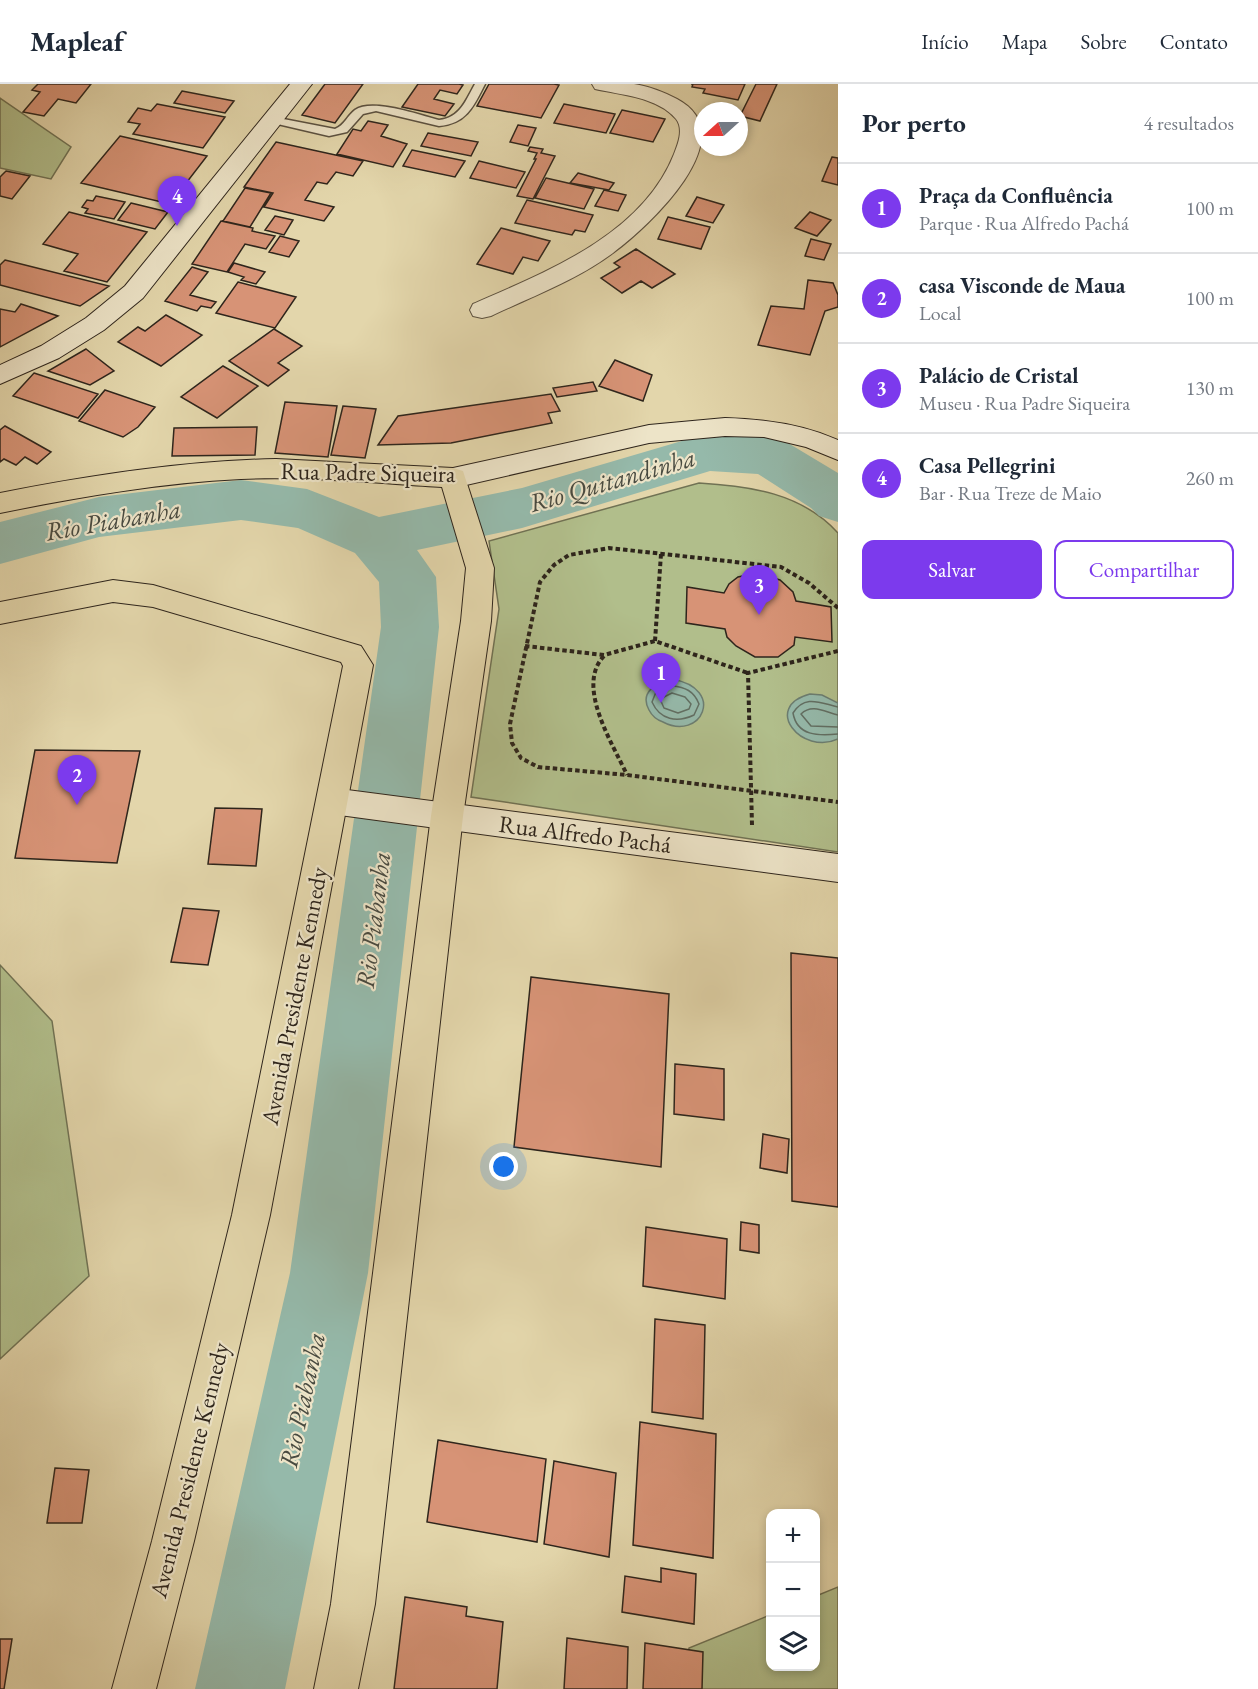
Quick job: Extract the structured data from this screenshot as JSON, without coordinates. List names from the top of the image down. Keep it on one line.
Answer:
{"streets":{"main road":["Rua Padre Siqueira","Rua Alfredo Pachá","Avenida Presidente Kennedy"]},"crossings":[["Rua Alfredo Pachá","Avenida Presidente Kennedy"]],"water":["Rio Quitandinha","Rio Piabanha"],"north":"left","page":{"header":"Mapleaf","nav":["Início","Mapa","Sobre","Contato"],"heading":["Por perto","4 resultados"],"list":[{"mark":"1","name":"Praça da Confluência","note":"Parque · Rua Alfredo Pachá","value":"100 m"},{"mark":"2","name":"casa Visconde de Maua","note":"Local","value":"100 m"},{"mark":"3","name":"Palácio de Cristal","note":"Museu · Rua Padre Siqueira","value":"130 m"},{"mark":"4","name":"Casa Pellegrini","note":"Bar · Rua Treze de Maio","value":"260 m"}],"pins":["4","3","1","2"],"buttons":["Salvar","Compartilhar"],"map_buttons":["+","−"]}}
